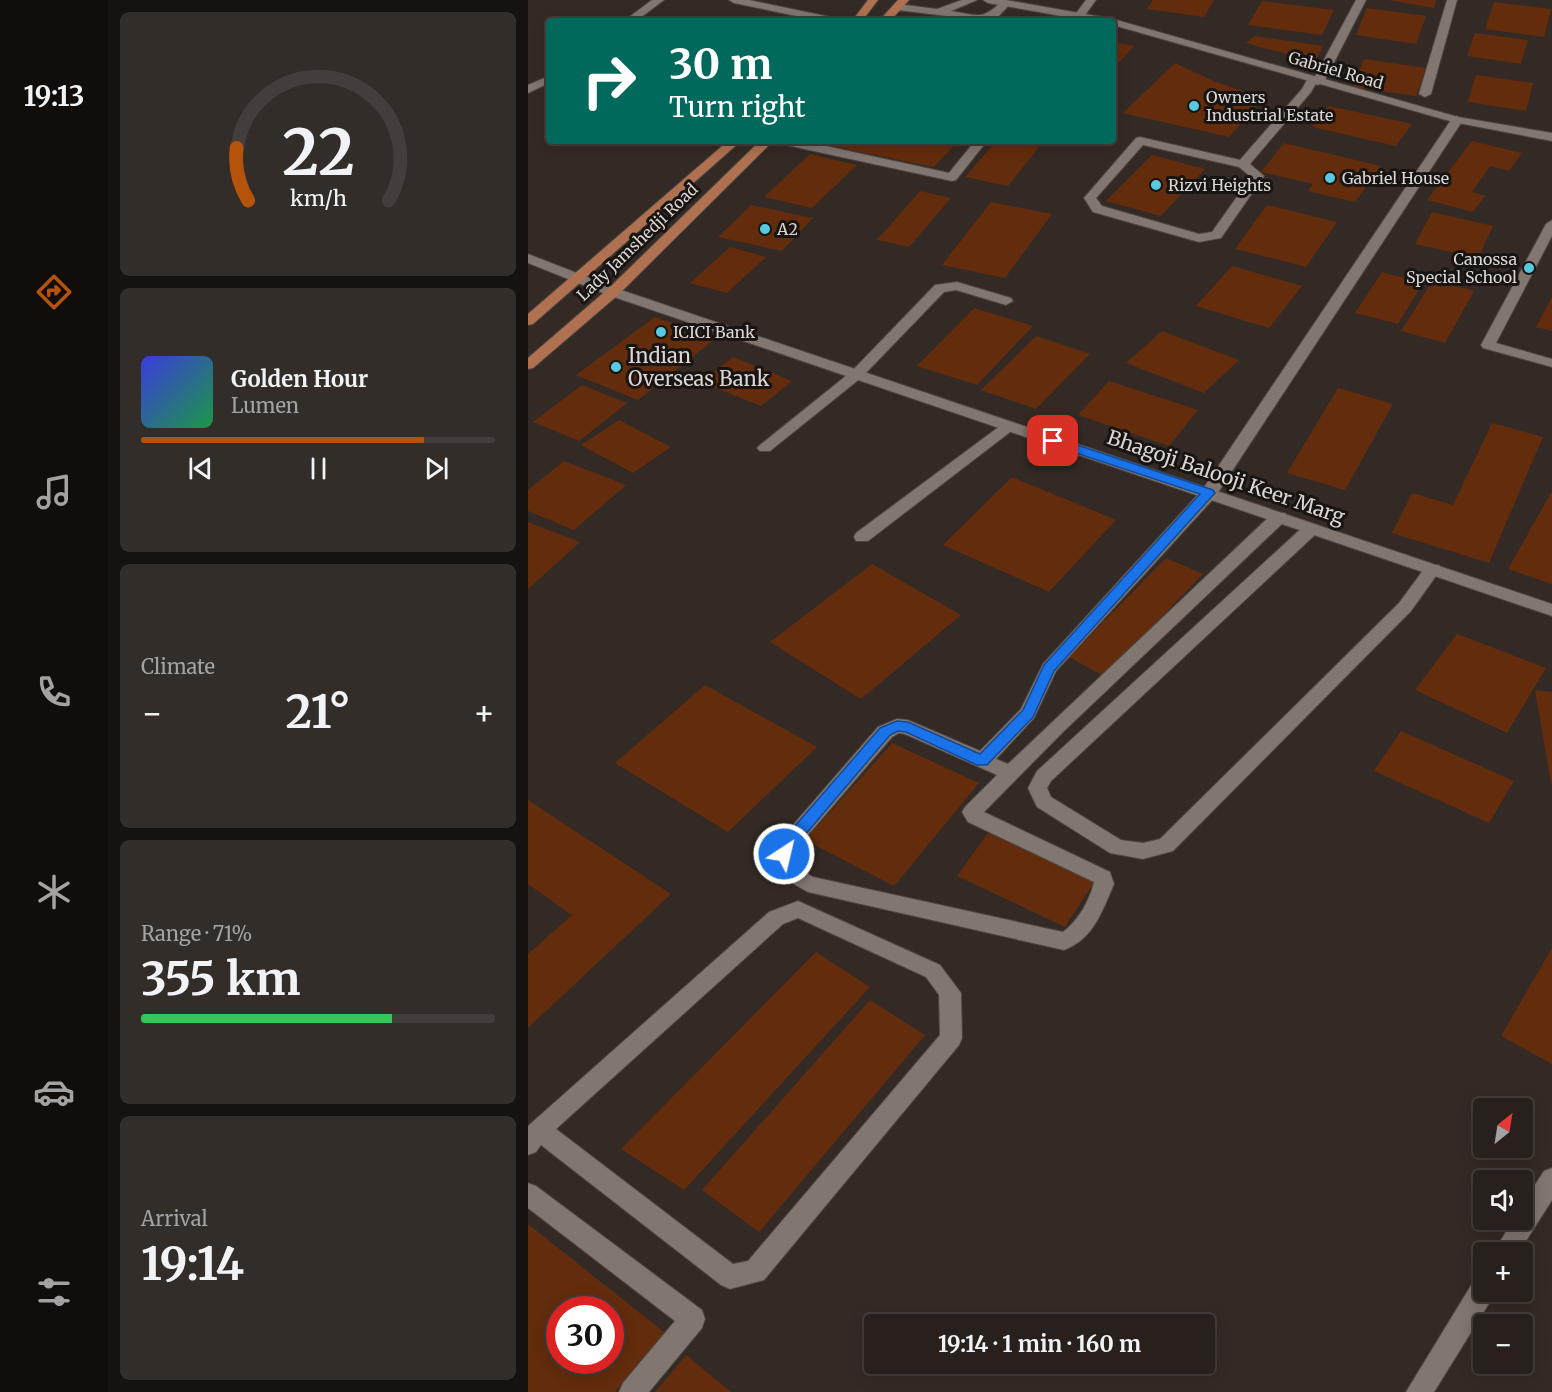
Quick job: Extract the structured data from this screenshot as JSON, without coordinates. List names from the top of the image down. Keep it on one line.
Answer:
{"streets":{"main road":["Lady Jamshedji Road"],"street":["Gabriel Road","Bhagoji Balooji Keer Marg"]},"crossings":[["Lady Jamshedji Road","Bhagoji Balooji Keer Marg"]],"places":["Owners Industrial Estate","Gabriel House","Rizvi Heights","A2","Canossa Special School","ICICI Bank","Indian Overseas Bank"],"north":"top right","page":{"tabs":"19:13","turn":["30 m","Turn right"],"song":["Golden Hour","Lumen"],"tile":["Climate",["Range · 71%","355 km"],["Arrival","19:14"]],"heat":["−","21°","+"],"map_buttons":["+","−"],"limit":"30","trip":"19:14 · 1 min · 160 m","gauge":["22","km/h"]}}
